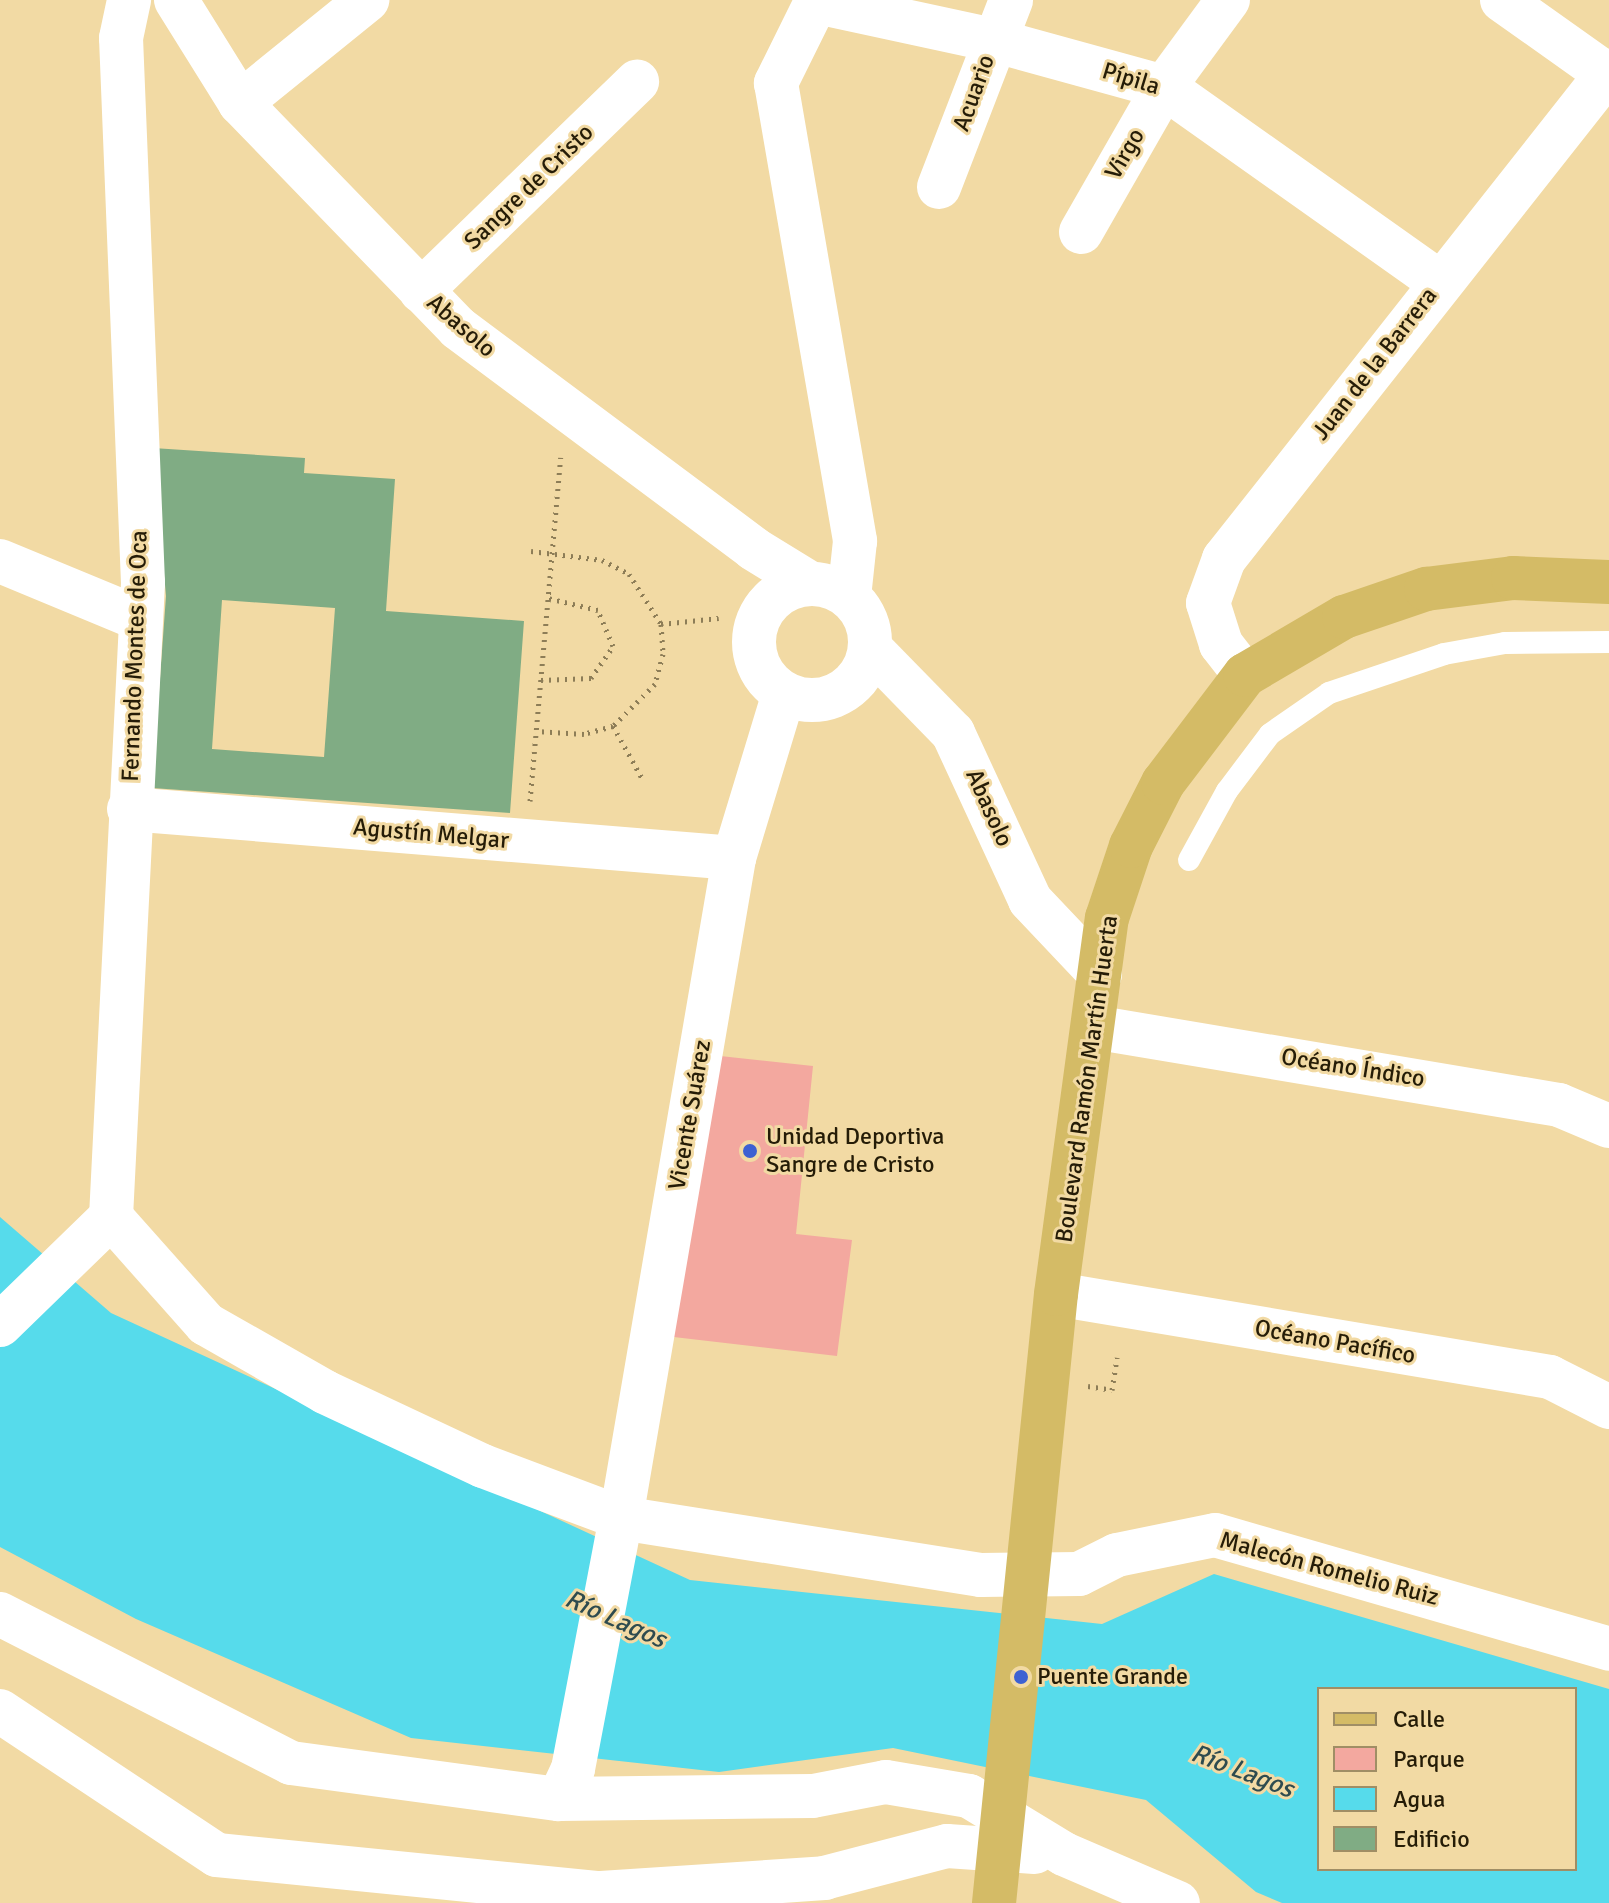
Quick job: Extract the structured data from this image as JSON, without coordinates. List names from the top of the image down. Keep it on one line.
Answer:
{"streets":{"main road":["Boulevard Ramón Martín Huerta"],"street":["Pípila","Acuario","Virgo","Sangre de Cristo","Abasolo","Juan de la Barrera","Fernando Montes de Oca","Agustín Melgar","Océano Índico","Vicente Suárez","Océano Pacífico","Malecón Romelio Ruiz"]},"crossings":[["Pípila","Acuario"],["Pípila","Virgo"],["Pípila","Abasolo"],["Pípila","Juan de la Barrera"],["Pípila","Vicente Suárez"],["Sangre de Cristo","Abasolo"],["Abasolo","Boulevard Ramón Martín Huerta"],["Abasolo","Vicente Suárez"],["Juan de la Barrera","Boulevard Ramón Martín Huerta"],["Fernando Montes de Oca","Agustín Melgar"],["Fernando Montes de Oca","Malecón Romelio Ruiz"],["Agustín Melgar","Vicente Suárez"],["Océano Índico","Boulevard Ramón Martín Huerta"],["Boulevard Ramón Martín Huerta","Océano Pacífico"],["Vicente Suárez","Malecón Romelio Ruiz"]],"water":["Río Lagos"],"places":["Unidad Deportiva Sangre de Cristo","Puente Grande"],"legend":["Calle","Parque","Agua","Edificio"]}
